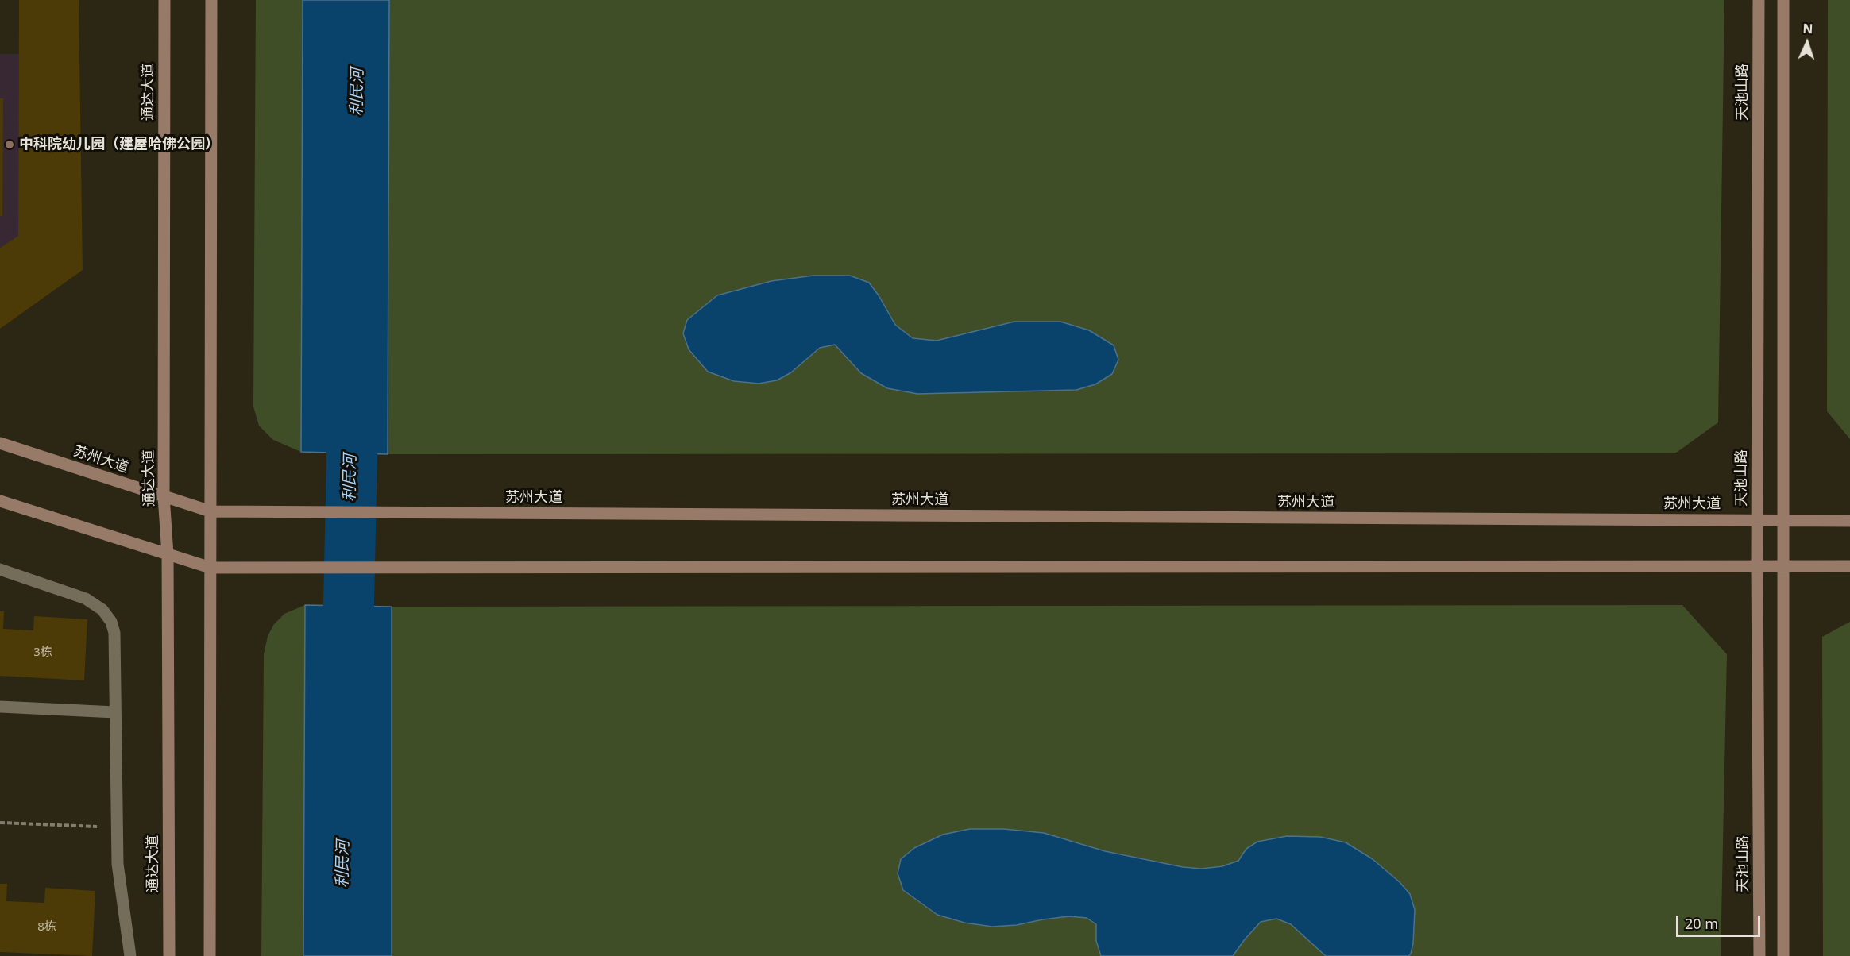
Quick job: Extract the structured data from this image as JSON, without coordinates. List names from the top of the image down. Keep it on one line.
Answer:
{"streets":{"street":["通达大道","天池山路","苏州大道"]},"crossings":[["通达大道","苏州大道"],["天池山路","苏州大道"]],"water":["利民河"],"places":["中科院幼儿园（建屋哈佛公园）"],"house_numbers":["3栋","8栋"],"scale_bar":"20 m","north":"top"}
